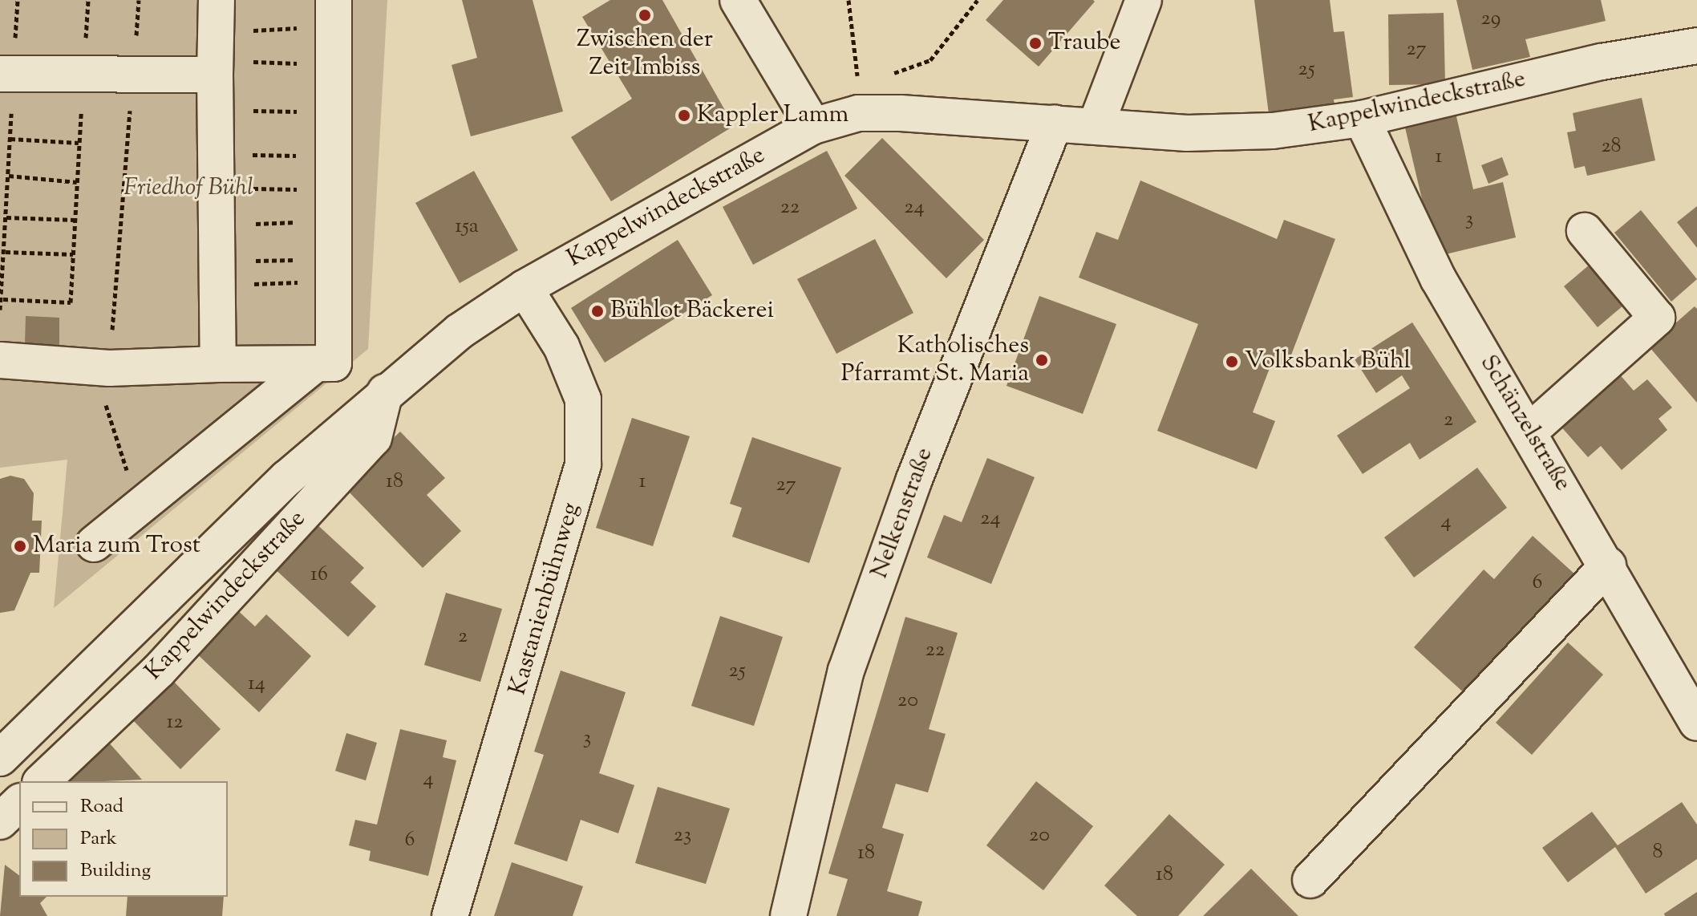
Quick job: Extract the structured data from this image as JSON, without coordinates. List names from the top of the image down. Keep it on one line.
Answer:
{"streets":{"street":["Kappelwindeckstraße","Schänzelstraße","Nelkenstraße","Kastanienbühnweg"]},"crossings":[["Kappelwindeckstraße","Schänzelstraße"],["Kappelwindeckstraße","Nelkenstraße"],["Kappelwindeckstraße","Kastanienbühnweg"]],"parks":["Friedhof Bühl"],"places":["Zwischen der Zeit Imbiss","Traube","Kappler Lamm","Bühlot Bäckerei","Katholisches Pfarramt St. Maria","Volksbank Bühl","Maria zum Trost"],"house_numbers":["29","27","25","28","1","22","24","3","15a","2","18","1","27","24","4","16","6","2","22","25","14","20","12","3","4","23","20","6","8","18","18"],"legend":["Road","Park","Building"]}
